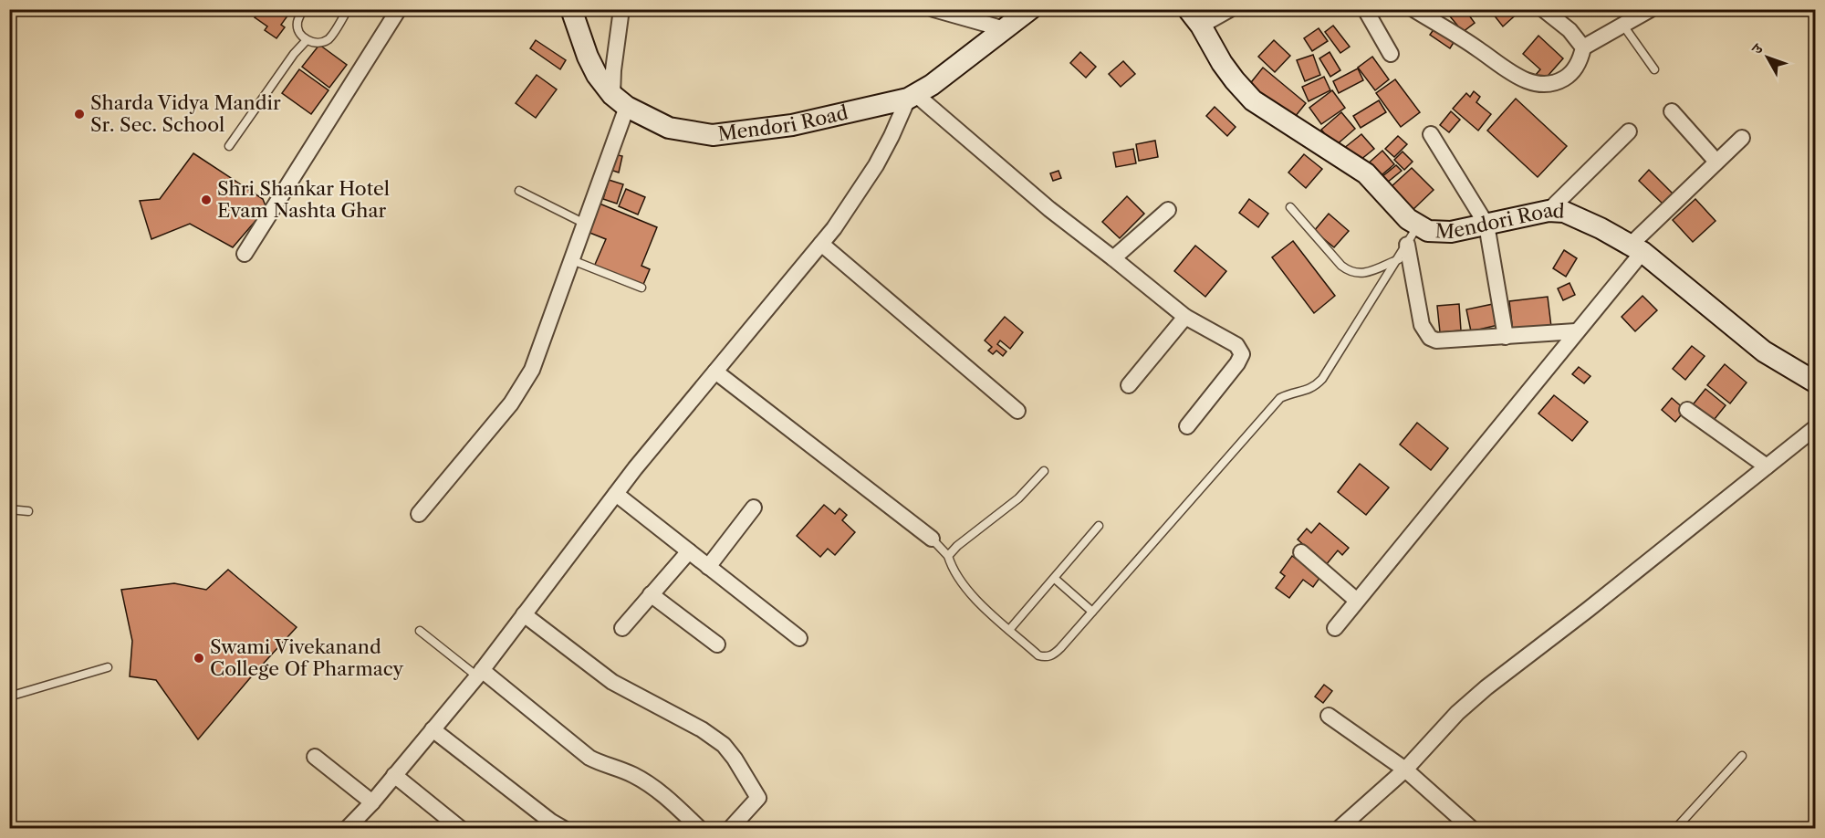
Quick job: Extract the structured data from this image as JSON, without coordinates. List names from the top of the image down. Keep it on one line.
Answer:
{"streets":{"main road":["Mendori Road"]},"places":["Sharda Vidya Mandir Sr. Sec. School","Shri Shankar Hotel Evam Nashta Ghar","Swami Vivekanand College Of Pharmacy"],"north":"top left"}
